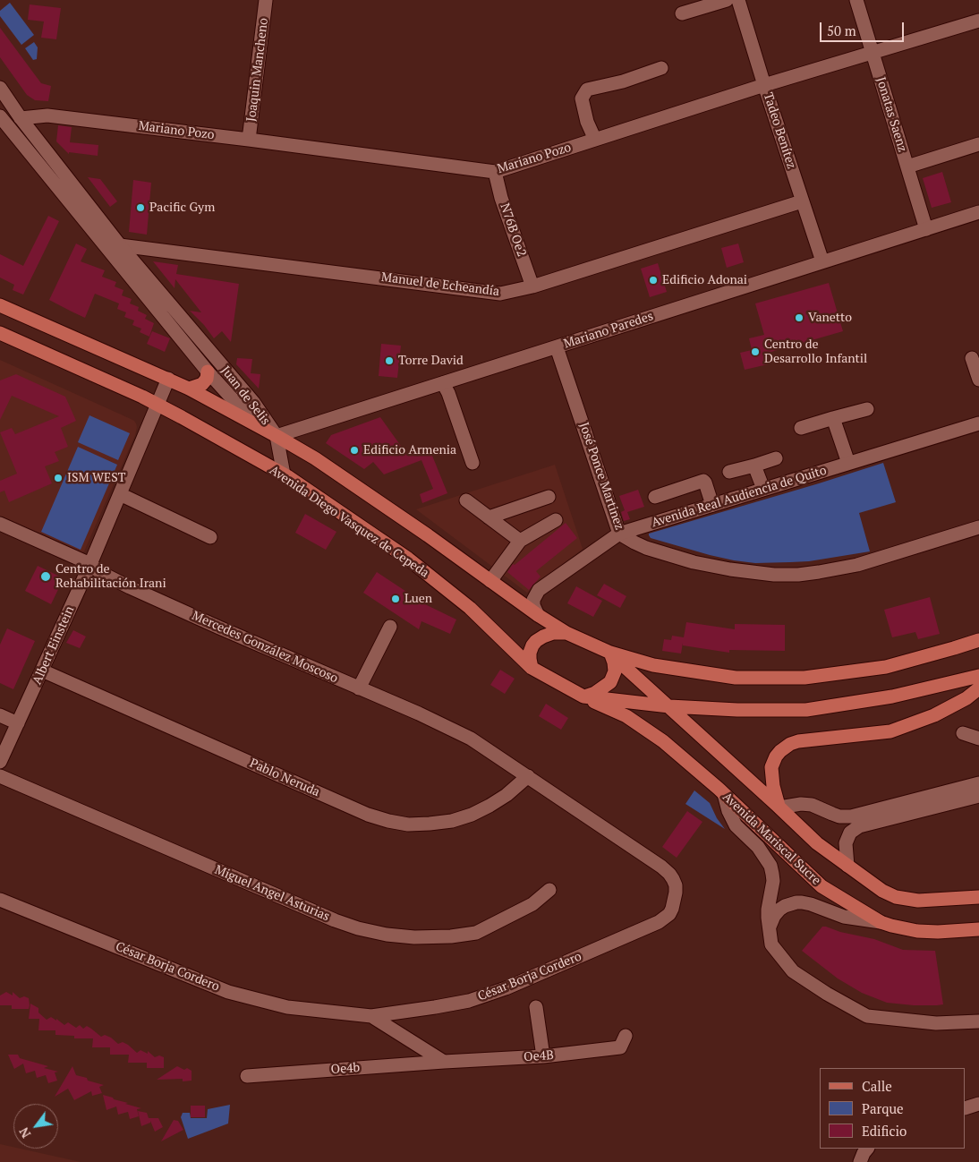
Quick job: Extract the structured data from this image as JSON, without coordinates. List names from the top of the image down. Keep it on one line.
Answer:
{"streets":{"main road":["Avenida Diego Vasquez de Cepeda","Avenida Mariscal Sucre"],"street":["Joaquin Mancheno","Jonatas Saenz","Mariano Pozo","Tadeo Benítez","N76B Oe2","Manuel de Echeandía","Mariano Paredes","Juan de Selis","José Ponce Martinez","Avenida Real Audiencia de Quito","Albert Einstein","Mercedes González Moscoso","Pablo Neruda","Miguel Angel Asturias","César Borja Cordero","Oe4B","Oe4b"]},"crossings":[["Joaquin Mancheno","Mariano Pozo"],["Jonatas Saenz","Mariano Pozo"],["Jonatas Saenz","Mariano Paredes"],["Mariano Pozo","Tadeo Benítez"],["Mariano Pozo","N76B Oe2"],["Mariano Pozo","Juan de Selis"],["Tadeo Benítez","Manuel de Echeandía"],["Tadeo Benítez","Mariano Paredes"],["N76B Oe2","Manuel de Echeandía"],["Manuel de Echeandía","Juan de Selis"],["Mariano Paredes","Juan de Selis"],["Mariano Paredes","José Ponce Martinez"],["José Ponce Martinez","Avenida Real Audiencia de Quito"],["Avenida Diego Vasquez de Cepeda","Albert Einstein"],["Avenida Diego Vasquez de Cepeda","Avenida Mariscal Sucre"],["Albert Einstein","Mercedes González Moscoso"],["Albert Einstein","Pablo Neruda"],["Mercedes González Moscoso","Pablo Neruda"],["Mercedes González Moscoso","César Borja Cordero"],["Pablo Neruda","César Borja Cordero"],["Oe4B","Oe4b"]],"places":["Pacific Gym","Edificio Adonai","Vanetto","Centro de Desarrollo Infantil","Torre David","Edificio Armenia","ISM WEST","Centro de Rehabilitación Irani","Luen"],"legend":["Calle","Parque","Edificio"],"scale_bar":"50 m","north":"bottom left"}
